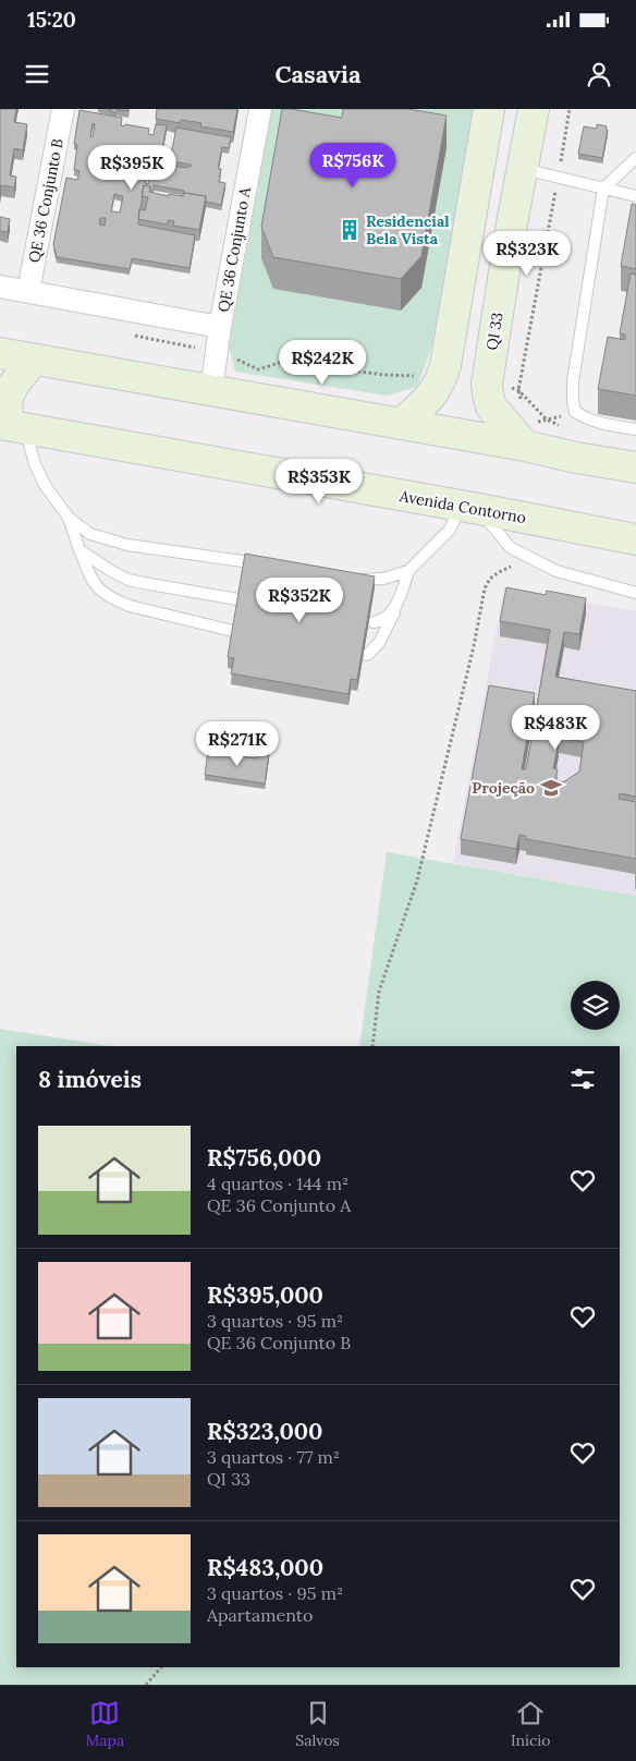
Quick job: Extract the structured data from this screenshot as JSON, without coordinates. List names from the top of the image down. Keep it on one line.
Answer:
{"streets":{"main road":["QI 33","Avenida Contorno"],"street":["QE 36 Conjunto B","QE 36 Conjunto A"]},"places":{"building":["Residencial Bela Vista"],"school or university":["Projeção"]},"page":{"status":"15:20","header":"Casavia","price":["R$756K","R$395K","R$323K","R$242K","R$353K","R$352K","R$483K","R$271K"],"heading":"8 imóveis","list":[{"name":"R$756,000","note":"4 quartos · 144 m² · QE 36 Conjunto A"},{"name":"R$395,000","note":"3 quartos · 95 m² · QE 36 Conjunto B"},{"name":"R$323,000","note":"3 quartos · 77 m² · QI 33"},{"name":"R$483,000","note":"3 quartos · 95 m² · Apartamento"}],"tabs":["Mapa","Salvos","Início"]}}
